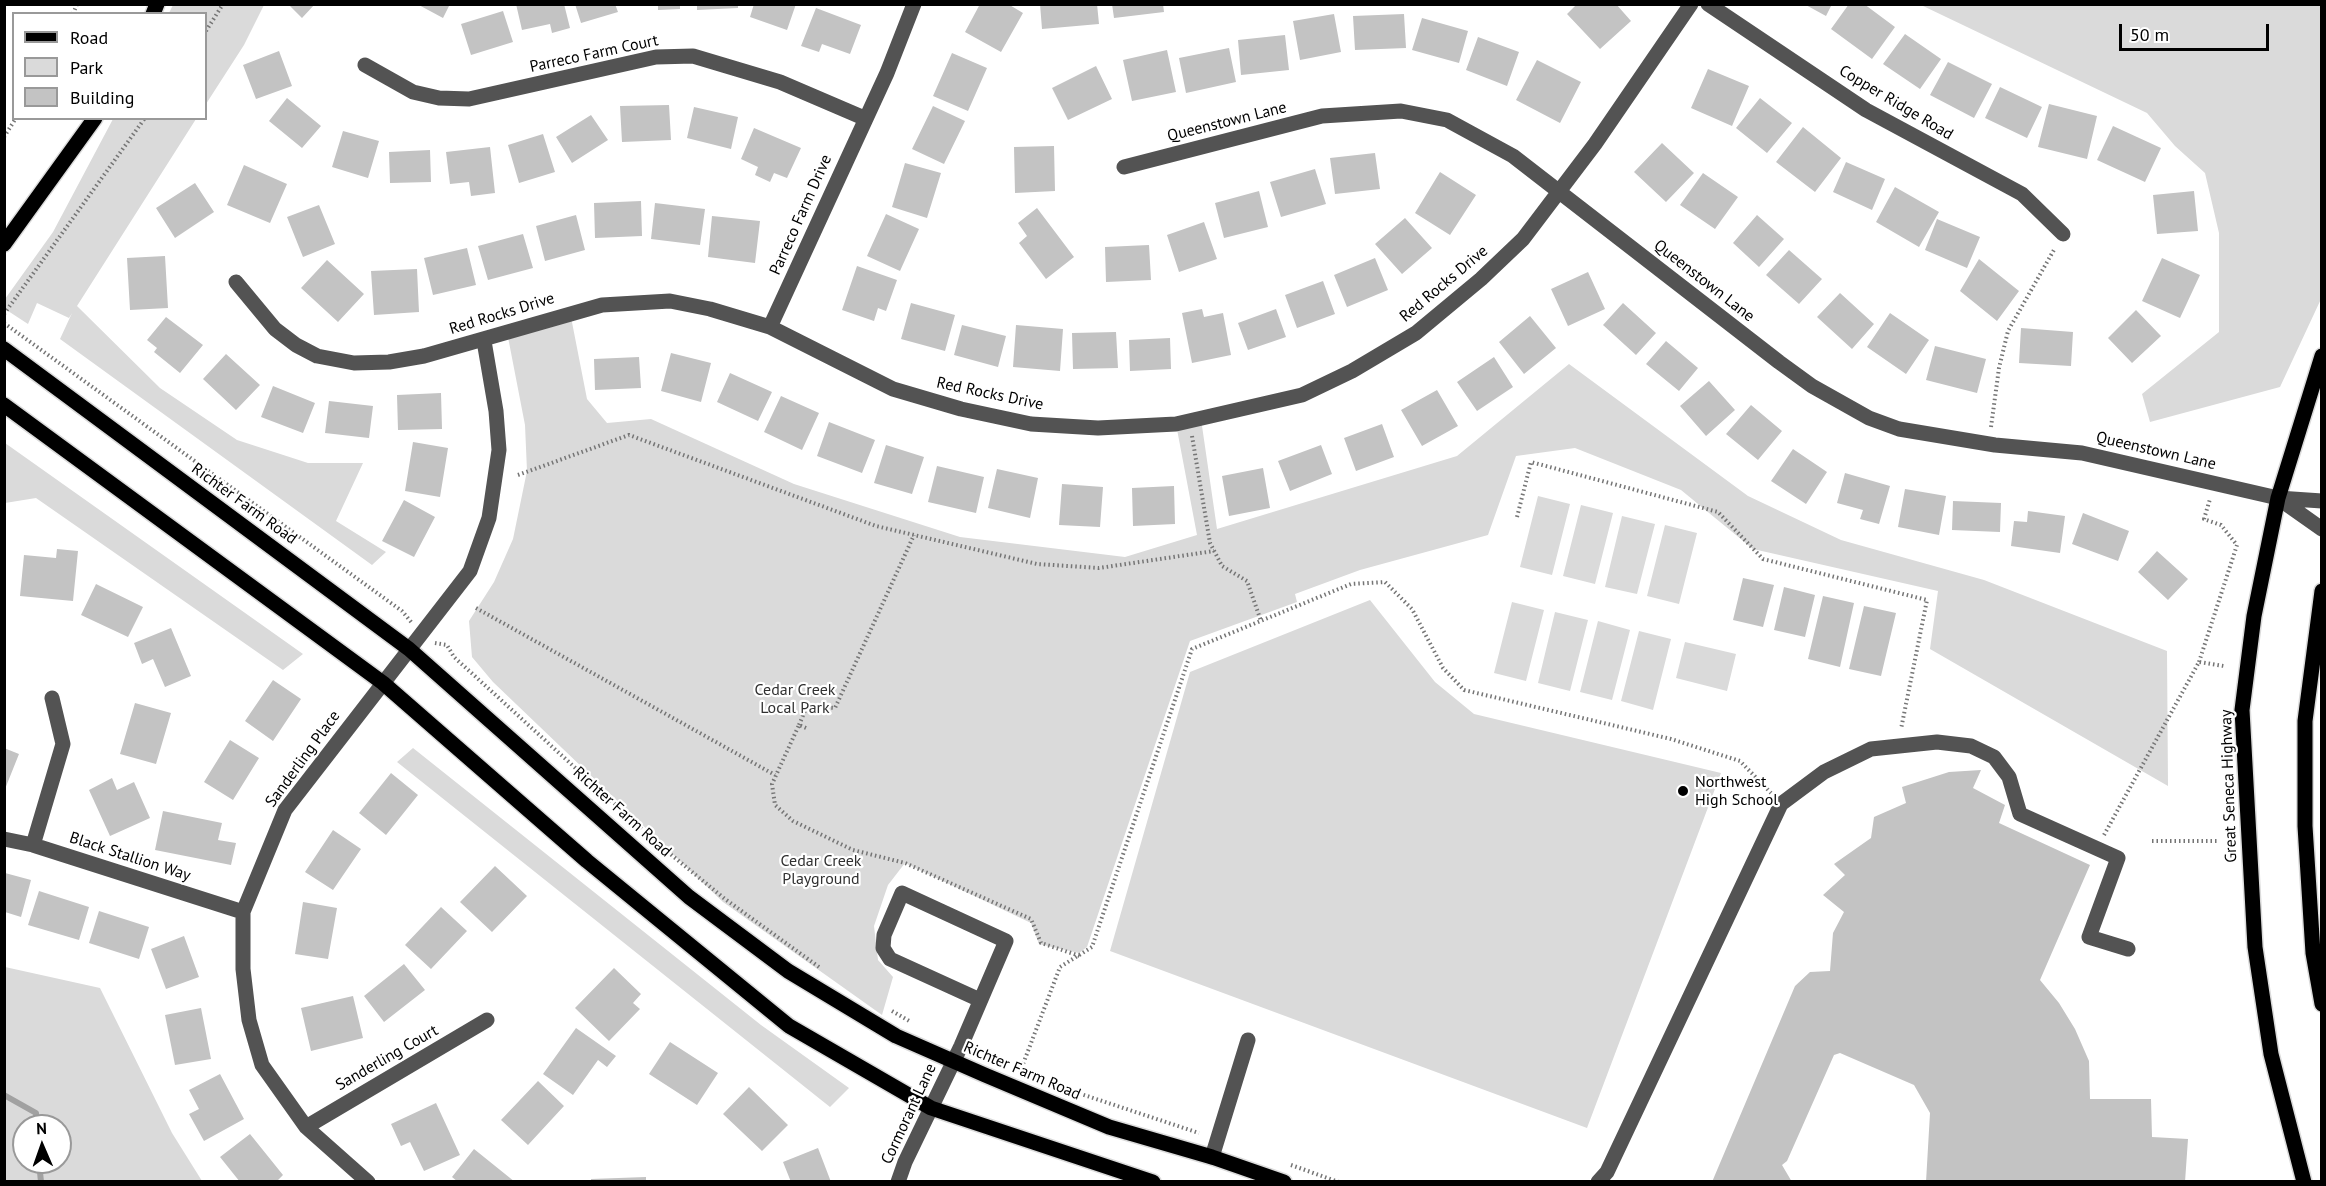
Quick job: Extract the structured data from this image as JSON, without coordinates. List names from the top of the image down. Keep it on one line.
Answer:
{"streets":{"main road":["Richter Farm Road","Great Seneca Highway"],"street":["Parreco Farm Court","Copper Ridge Road","Queenstown Lane","Parreco Farm Drive","Red Rocks Drive","Sanderling Place","Black Stallion Way","Sanderling Court","Cormorant Lane"]},"crossings":[["Parreco Farm Court","Parreco Farm Drive"],["Queenstown Lane","Red Rocks Drive"],["Queenstown Lane","Great Seneca Highway"],["Parreco Farm Drive","Red Rocks Drive"],["Red Rocks Drive","Sanderling Place"],["Richter Farm Road","Sanderling Place"],["Richter Farm Road","Cormorant Lane"],["Sanderling Place","Black Stallion Way"],["Sanderling Place","Sanderling Court"]],"parks":["Cedar Creek Local Park","Cedar Creek Playground"],"places":["Northwest High School"],"legend":["Road","Park","Building"],"scale_bar":"50 m","north":"top"}
